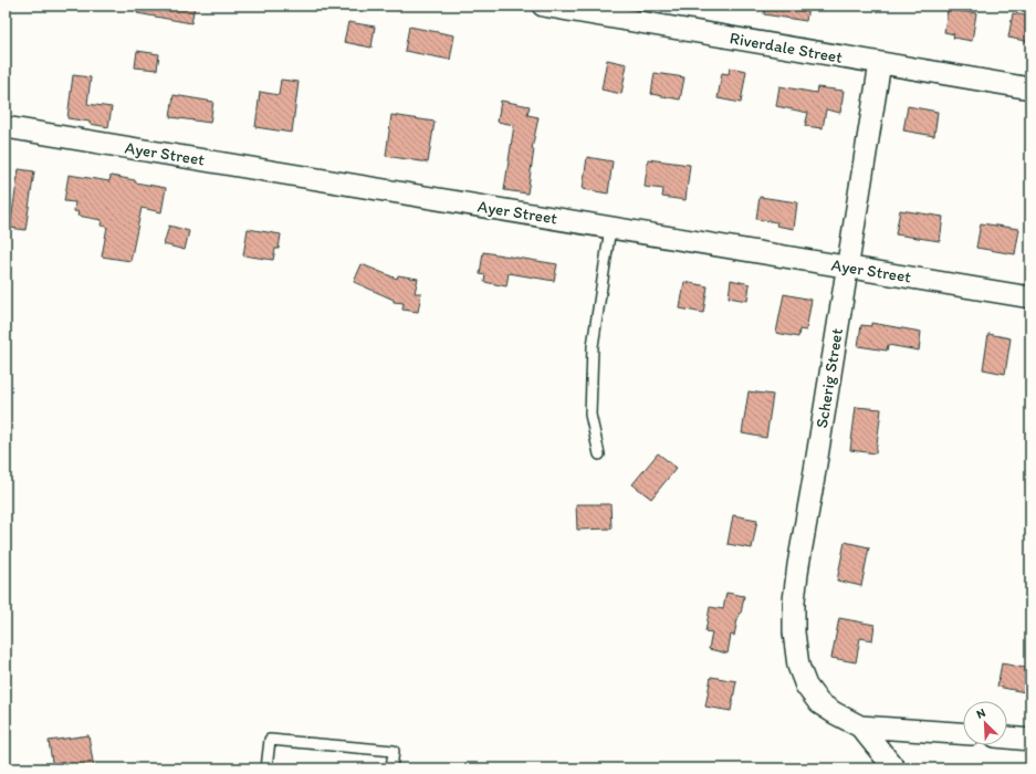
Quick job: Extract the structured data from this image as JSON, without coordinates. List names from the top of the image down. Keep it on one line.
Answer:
{"streets":{"street":["Riverdale Street","Ayer Street","Scherig Street"]},"crossings":[["Riverdale Street","Scherig Street"],["Ayer Street","Scherig Street"]],"north":"top left"}
